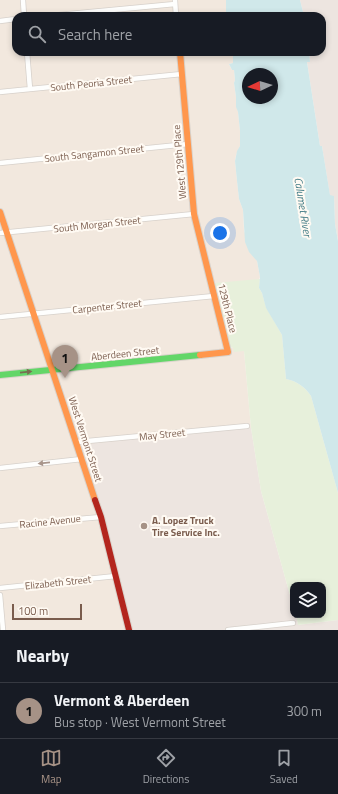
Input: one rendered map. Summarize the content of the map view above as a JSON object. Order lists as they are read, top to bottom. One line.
{"streets":{"street":["South Peoria Street","South Sangamon Street","West 129th Place","South Morgan Street","Carpenter Street","129th Place","Aberdeen Street","May Street","West Vermont Street","Racine Avenue","Elizabeth Street"]},"crossings":[["South Peoria Street","West 129th Place"],["South Sangamon Street","West 129th Place"],["West 129th Place","South Morgan Street"],["West 129th Place","129th Place"],["South Morgan Street","West Vermont Street"],["Carpenter Street","129th Place"],["Carpenter Street","West Vermont Street"],["129th Place","Aberdeen Street"],["Aberdeen Street","West Vermont Street"],["May Street","West Vermont Street"],["West Vermont Street","Racine Avenue"],["West Vermont Street","Elizabeth Street"]],"water":["Calumet River"],"places":["A. Lopez Truck Tire Service Inc."],"scale_bar":"100 m","north":"left","page":{"search":"Search here","pins":"1","scale":"100 m","heading":"Nearby","list":[{"mark":"1","name":"Vermont & Aberdeen","note":"Bus stop · West Vermont Street","value":"300 m"}],"nav":["Map","Directions","Saved"]}}
